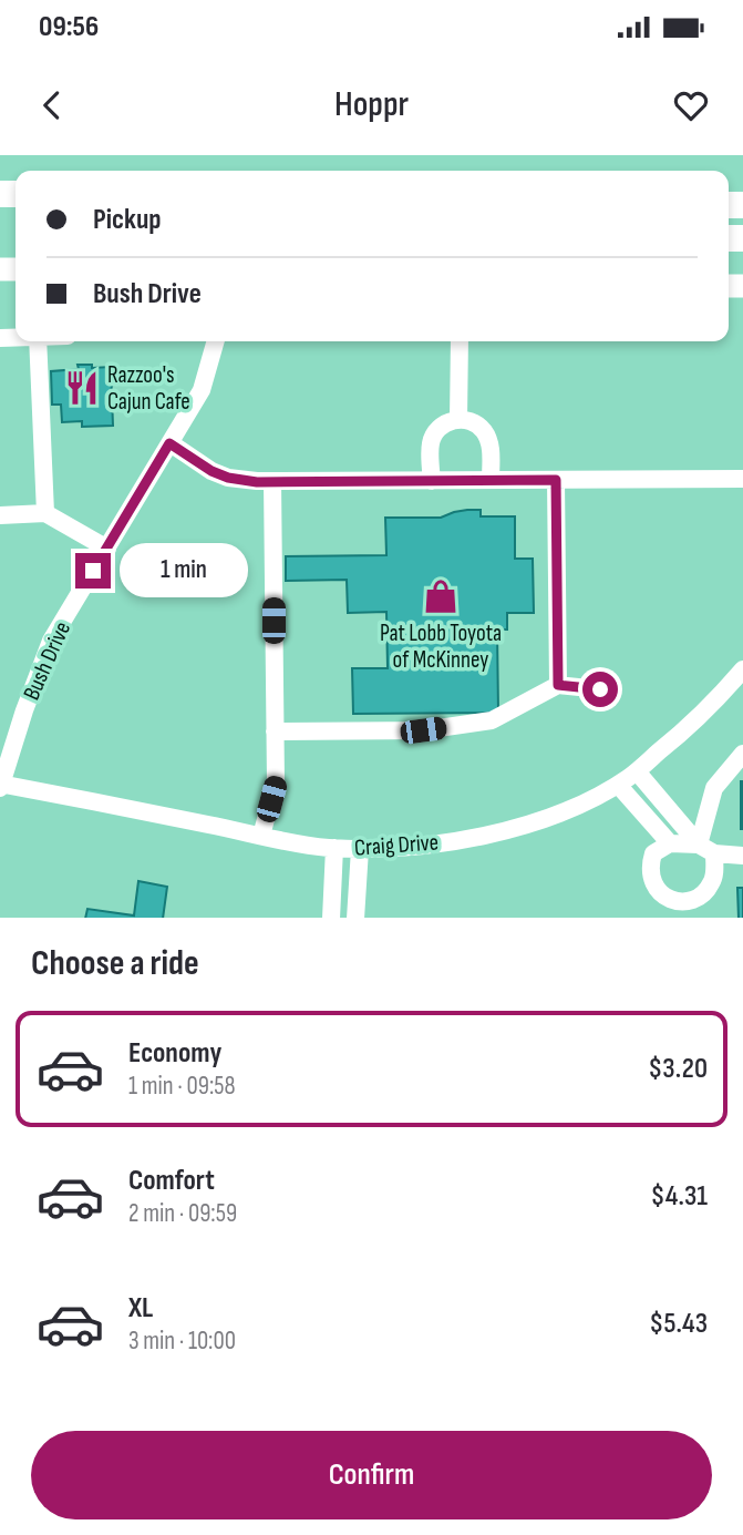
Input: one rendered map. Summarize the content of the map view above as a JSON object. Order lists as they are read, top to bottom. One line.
{"streets":{"street":["Bush Drive","Craig Drive"]},"crossings":[["Bush Drive","Craig Drive"]],"places":{"restaurant":["Razzoo's Cajun Cafe"],"shop":["Pat Lobb Toyota of McKinney"]},"page":{"status":"09:56","header":"Hoppr","banner":["Pickup","Bush Drive"],"bubble":"1 min","heading":"Choose a ride","list":[{"name":"Economy","note":"1 min · 09:58","value":"$3.20"},{"name":"Comfort","note":"2 min · 09:59","value":"$4.31"},{"name":"XL","note":"3 min · 10:00","value":"$5.43"}],"buttons":"Confirm"}}
